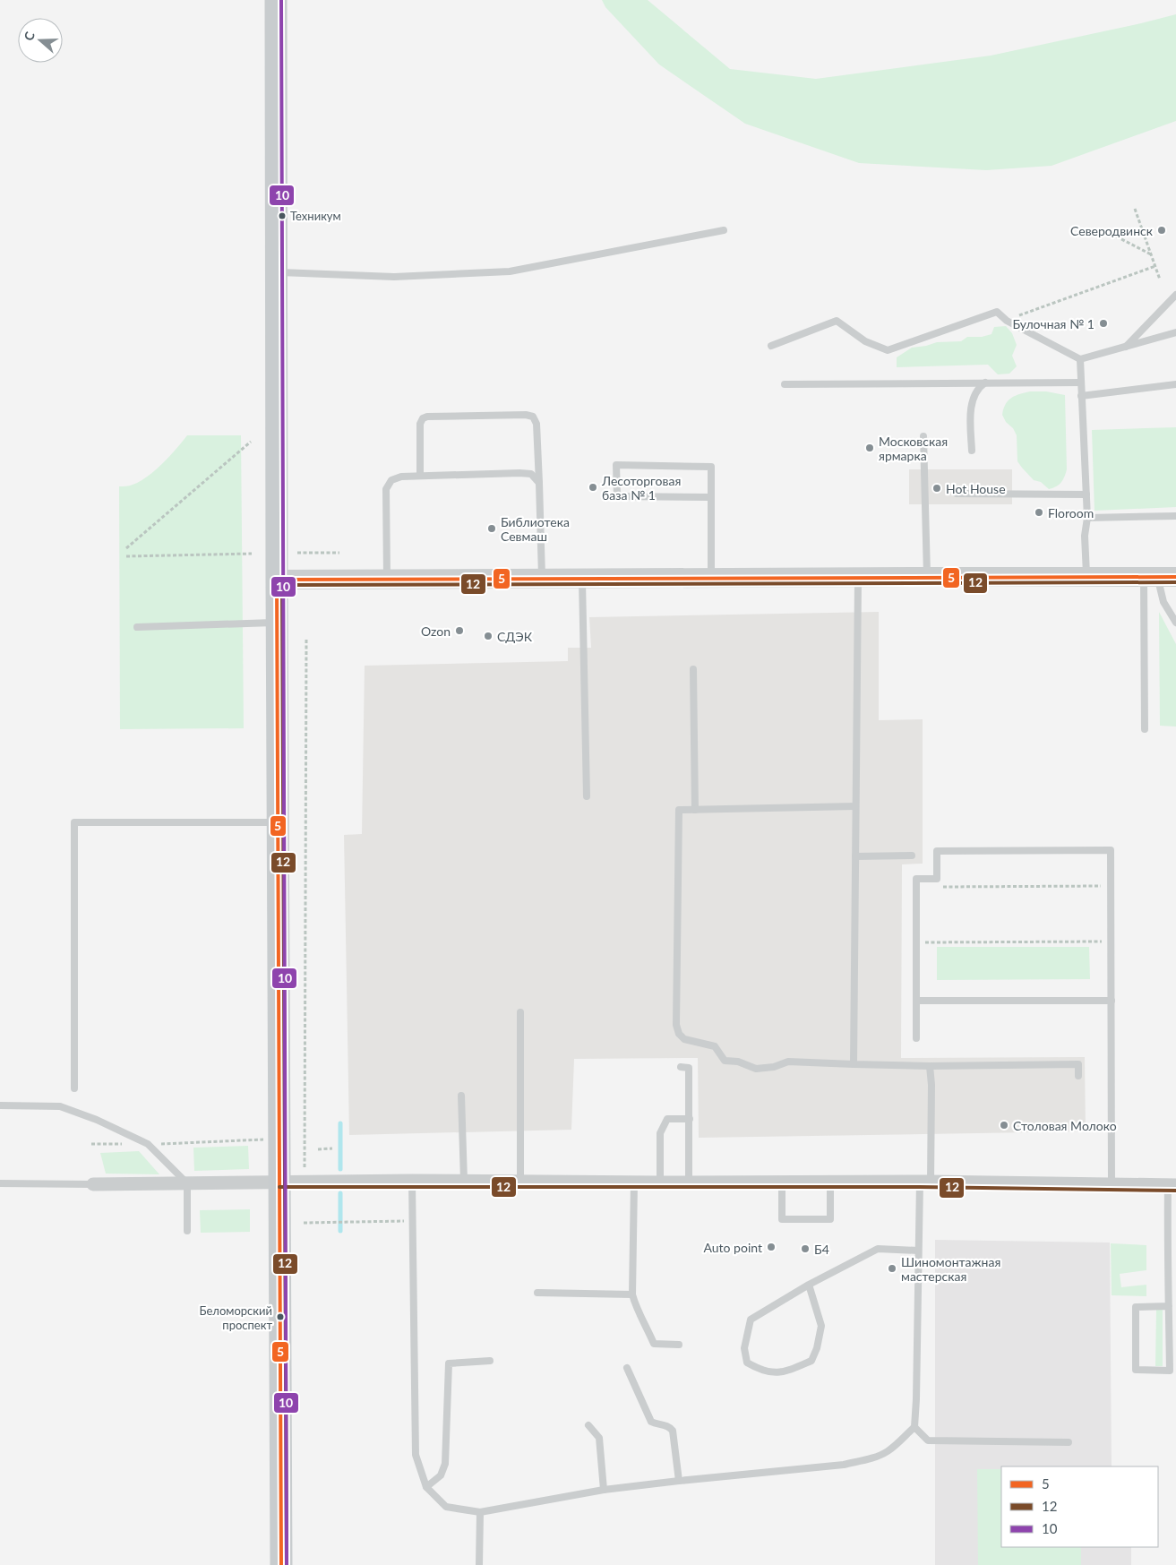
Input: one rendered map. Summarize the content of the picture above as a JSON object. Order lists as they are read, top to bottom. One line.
{"places":["Техникум","Северодвинск","Булочная № 1","Московская ярмарка","Лесоторговая база № 1","Hot House","Floroom","Библиотека Севмаш","Ozon","СДЭК","Столовая Молоко","Auto point","Б4","Шиномонтажная мастерская","Беломорский проспект"],"lines":["transit line 10","transit line 5","transit line 12"],"legend":["5","12","10"],"north":"left"}
